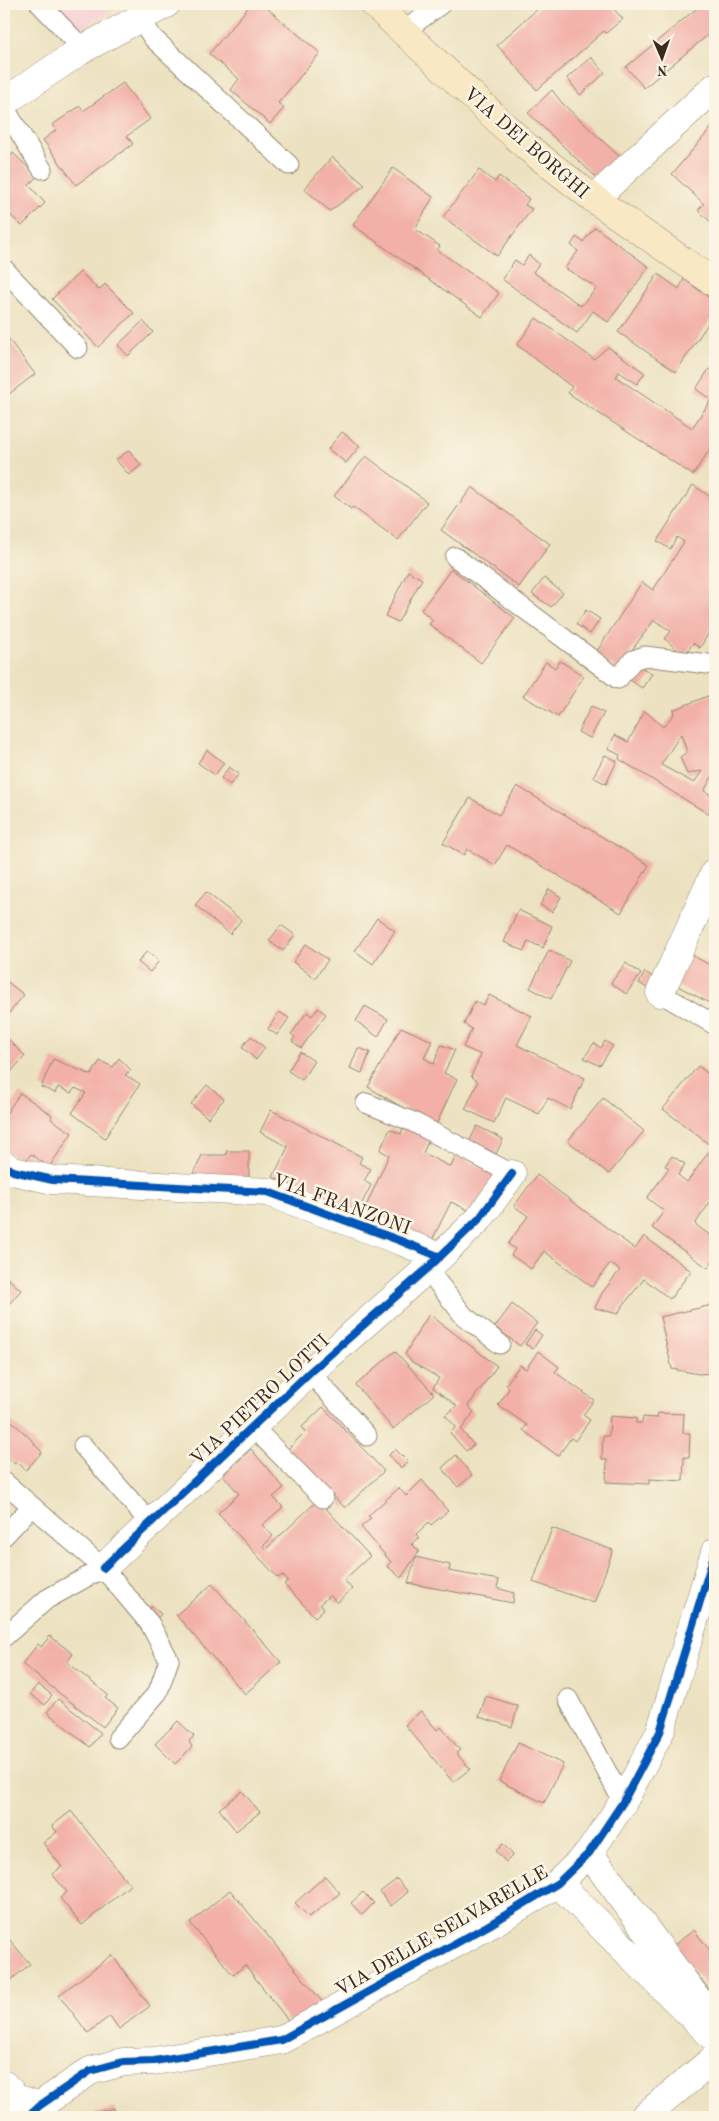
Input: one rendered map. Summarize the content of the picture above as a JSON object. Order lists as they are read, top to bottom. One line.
{"streets":{"street":["VIA DEI BORGHI","VIA FRANZONI","VIA PIETRO LOTTI","VIA DELLE SELVARELLE"]},"crossings":[["VIA FRANZONI","VIA PIETRO LOTTI"]],"north":"bottom"}
